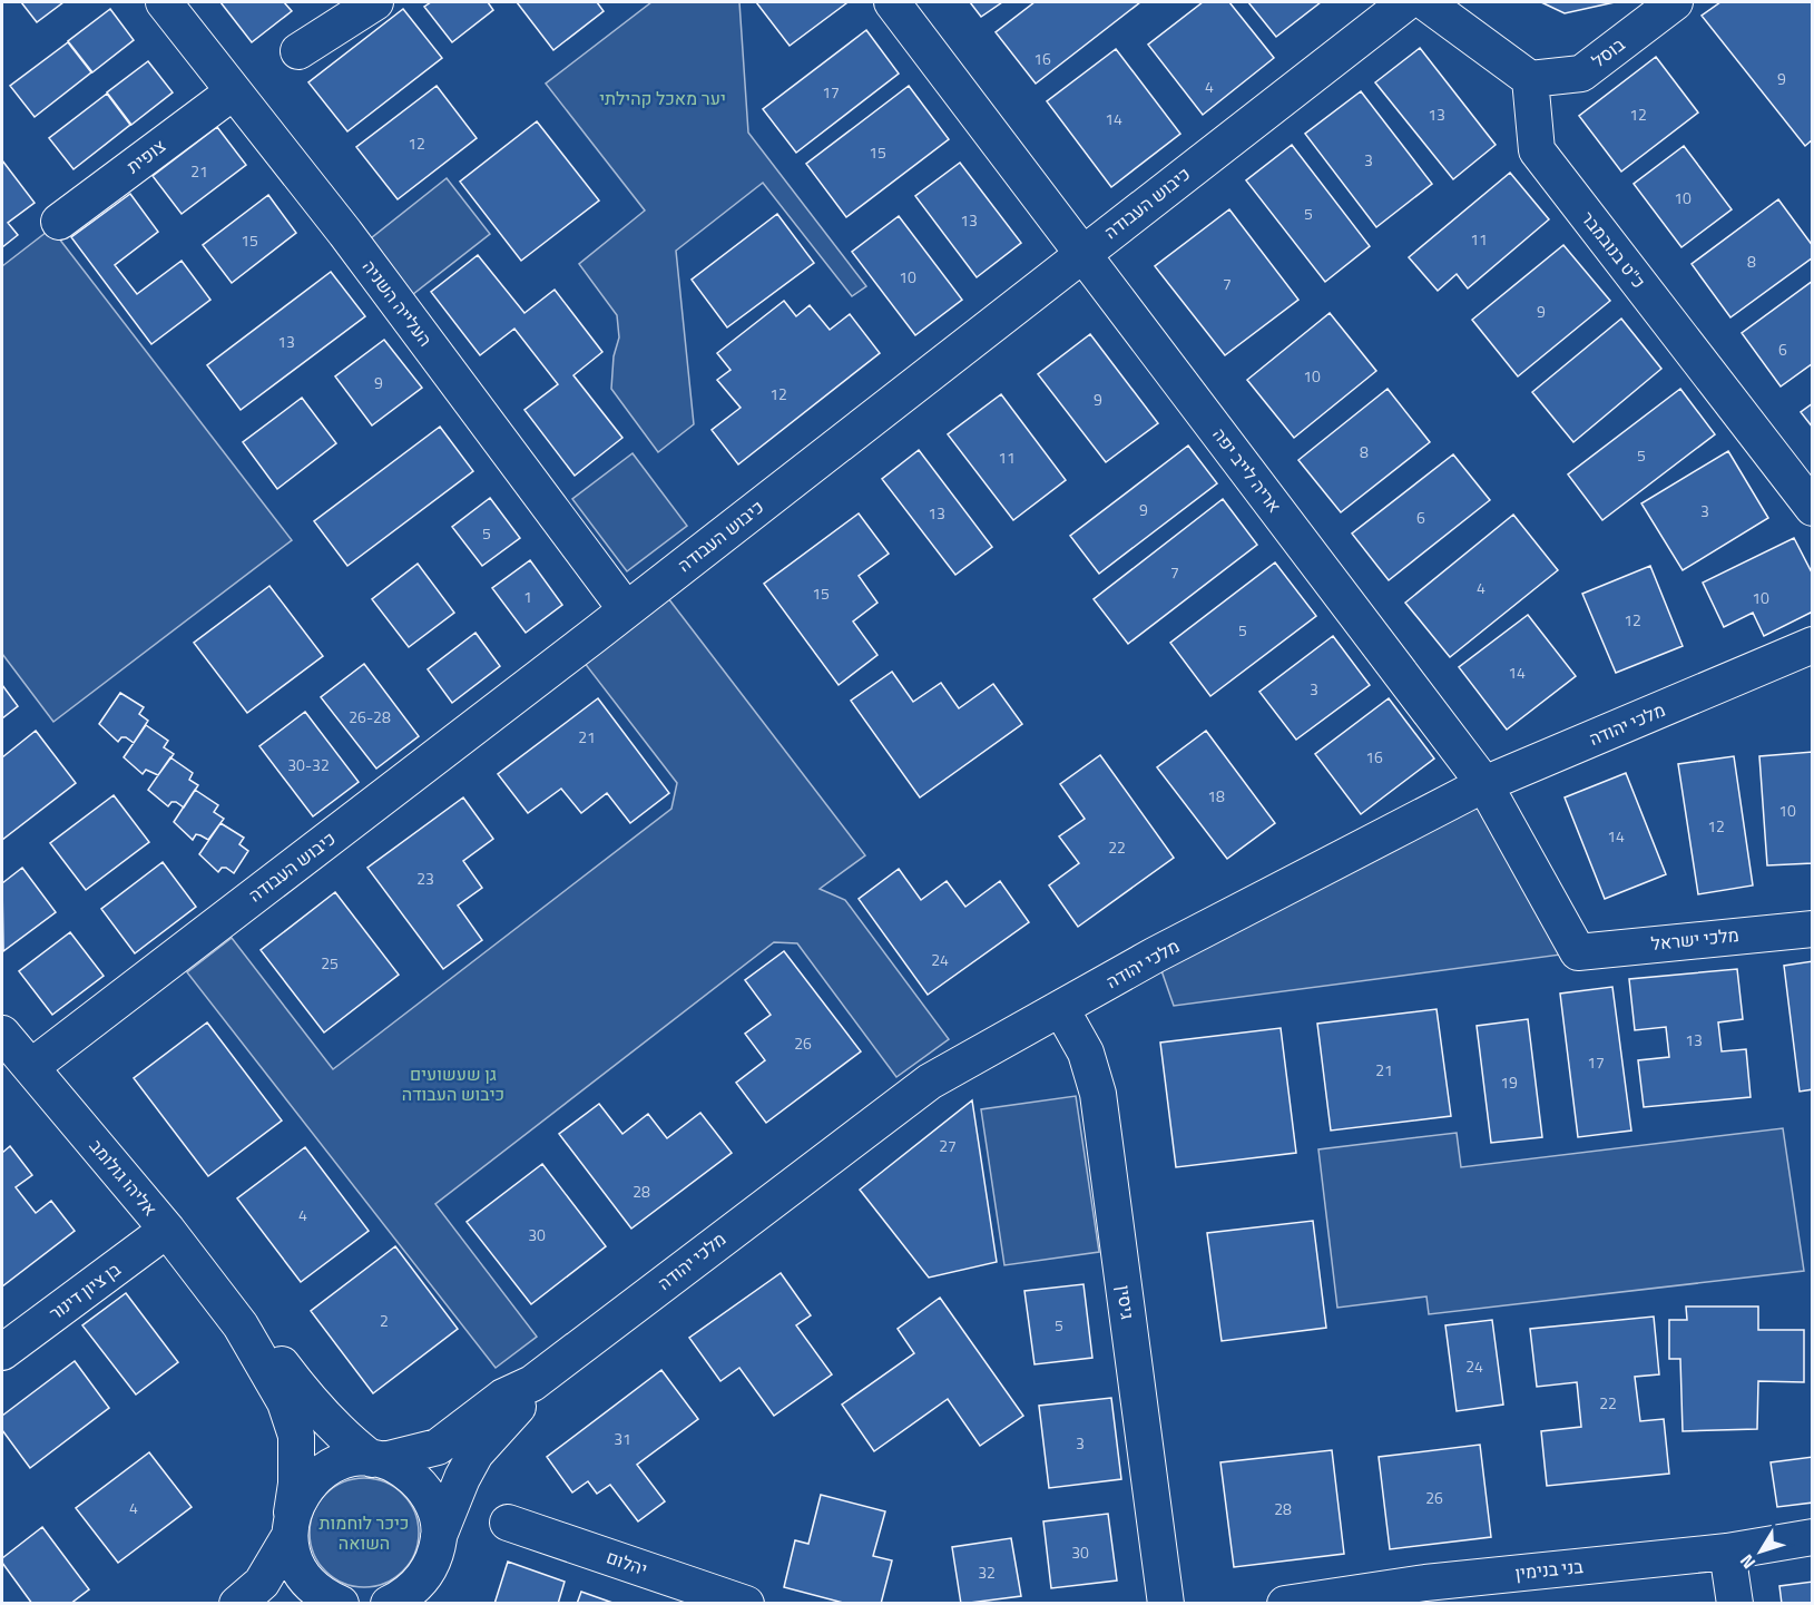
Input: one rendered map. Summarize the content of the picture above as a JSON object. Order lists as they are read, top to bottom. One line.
{"streets":{"street":["בוסל","צופית","כיבוש העבודה","כ\"ט בנובמבר","העלייה השניה","אריה לייב יפה","מלכי יהודה","מלכי ישראל","אליהו גולומב","בן ציון דינור","גיסין","יהלום","בני בנימין"]},"crossings":[["בוסל","כ\"ט בנובמבר"],["צופית","העלייה השניה"],["כיבוש העבודה","העלייה השניה"],["כיבוש העבודה","אריה לייב יפה"],["כיבוש העבודה","אליהו גולומב"],["אריה לייב יפה","מלכי יהודה"],["אריה לייב יפה","מלכי ישראל"],["מלכי יהודה","אליהו גולומב"],["מלכי יהודה","גיסין"],["אליהו גולומב","בן ציון דינור"]],"parks":["יער מאכל קהילתי","גן שעשועים כיבוש העבודה","כיכר לוחמות השואה"],"house_numbers":["16","9","4","17","13","12","14","12","15","3","21","10","5","13","11","15","8","10","7","9","13","6","10","9","12","9","8","5","11","9","3","13","6","5","7","4","15","1","10","12","5","14","3","26-28","21","16","30-32","18","10","12","14","22","23","24","25","13","26","17","21","19","27","28","4","30","2","5","24","22","31","3","26","4","28","30","32"],"north":"bottom left"}
